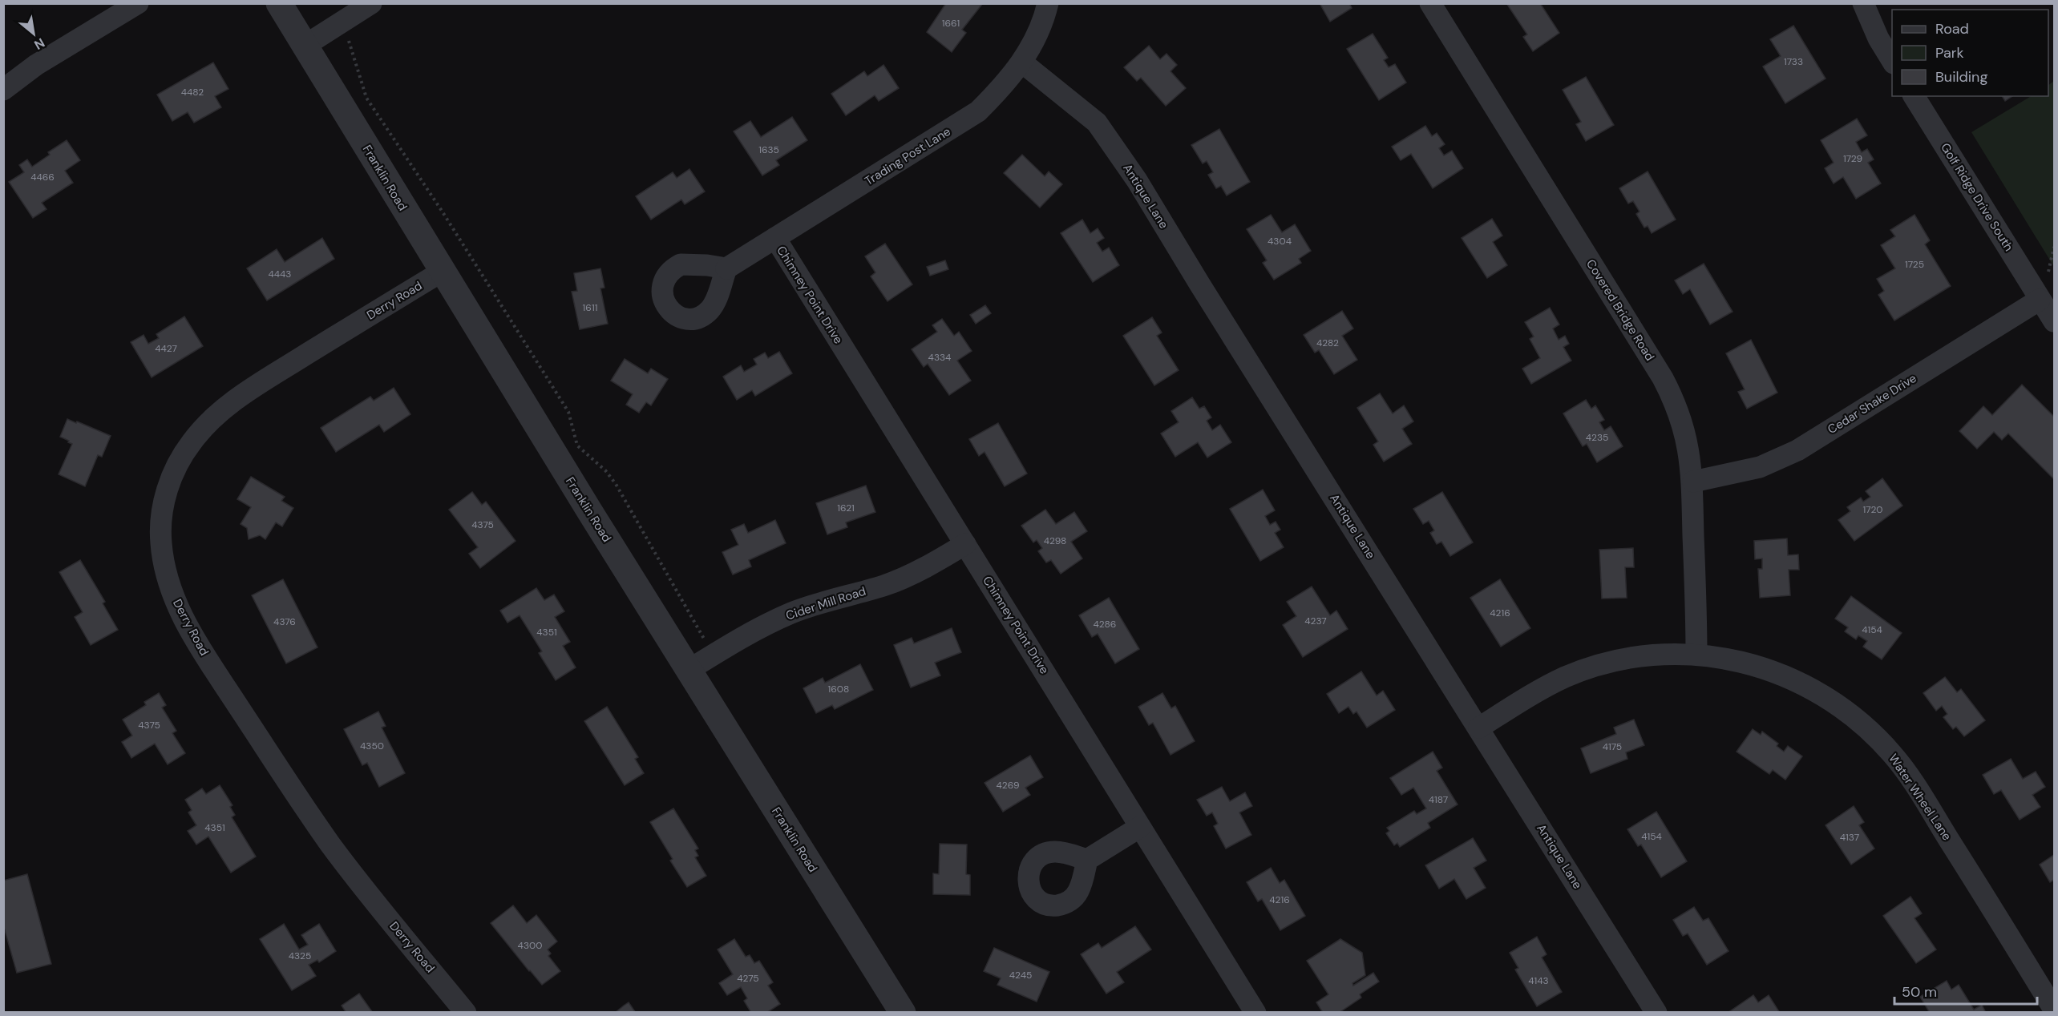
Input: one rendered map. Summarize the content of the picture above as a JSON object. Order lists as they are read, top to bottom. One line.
{"streets":{"street":["Trading Post Lane","Franklin Road","Antique Lane","Golf Ridge Drive South","Chimney Point Drive","Derry Road","Covered Bridge Road","Cedar Shake Drive","Cider Mill Road","Water Wheel Lane"]},"crossings":[["Trading Post Lane","Antique Lane"],["Trading Post Lane","Chimney Point Drive"],["Franklin Road","Derry Road"],["Franklin Road","Cider Mill Road"],["Antique Lane","Water Wheel Lane"],["Golf Ridge Drive South","Cedar Shake Drive"],["Chimney Point Drive","Cider Mill Road"],["Covered Bridge Road","Cedar Shake Drive"],["Covered Bridge Road","Water Wheel Lane"]],"house_numbers":["1661","1733","4482","1635","1729","4466","4304","1725","4443","1611","4282","4427","4334","4235","1621","1720","4375","4298","4216","4237","4376","4286","4154","4351","1608","4375","4350","4175","4269","4187","4351","4154","4137","4216","4300","4325","4245","4275","4143"],"legend":["Road","Park","Building"],"scale_bar":"50 m","north":"bottom right"}
